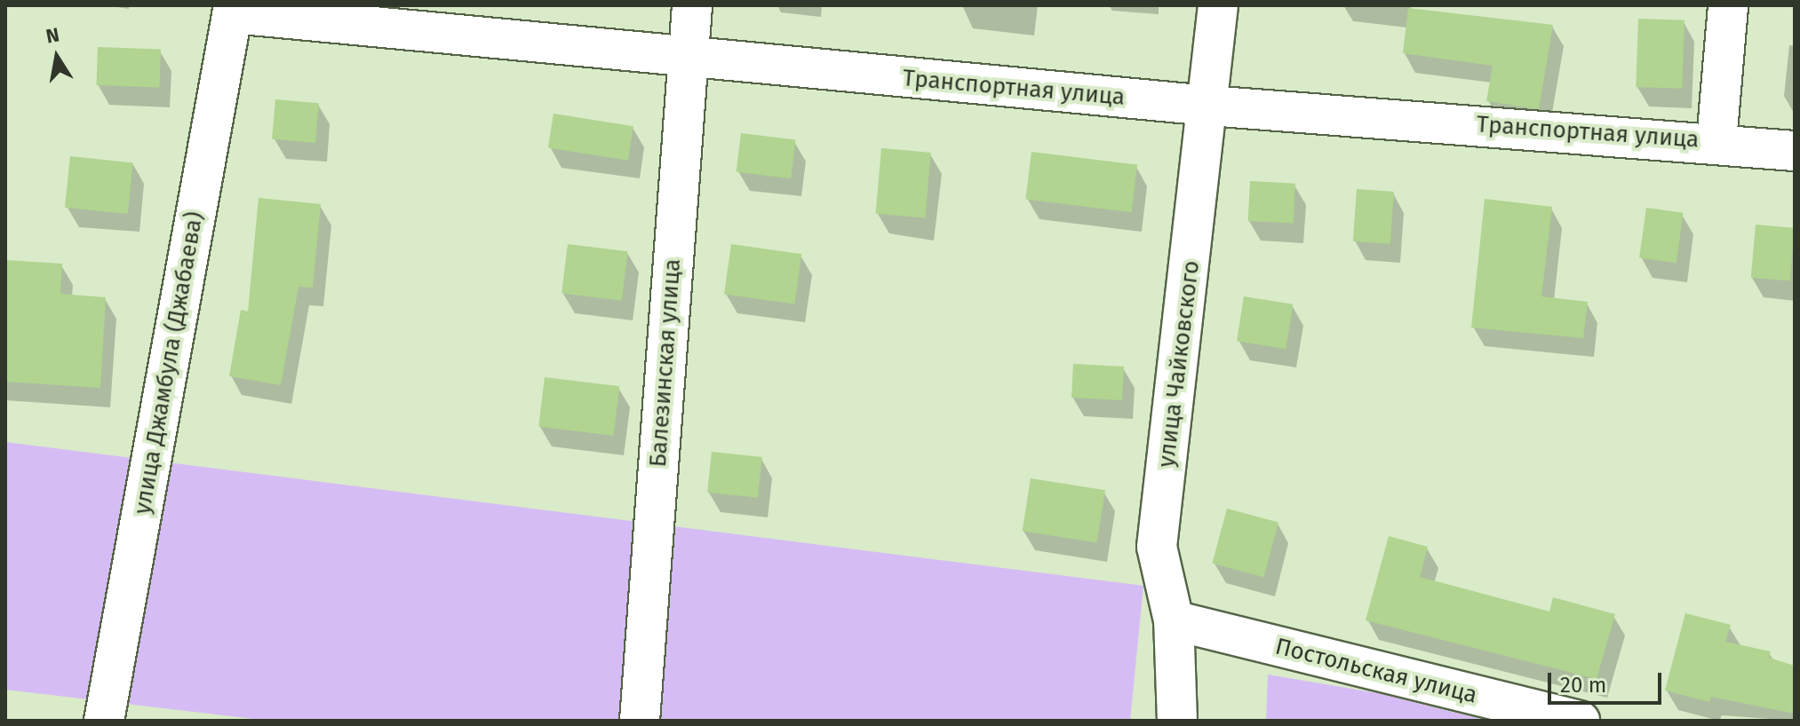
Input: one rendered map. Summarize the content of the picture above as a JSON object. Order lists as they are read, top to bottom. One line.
{"streets":{"street":["Транспортная улица","улица Джамбула (Джабаева)","Балезинская улица","улица Чайковского","Постольская улица"]},"crossings":[["Транспортная улица","улица Джамбула (Джабаева)"],["Транспортная улица","Балезинская улица"],["Транспортная улица","улица Чайковского"],["улица Чайковского","Постольская улица"]],"scale_bar":"20 m","north":"top"}
